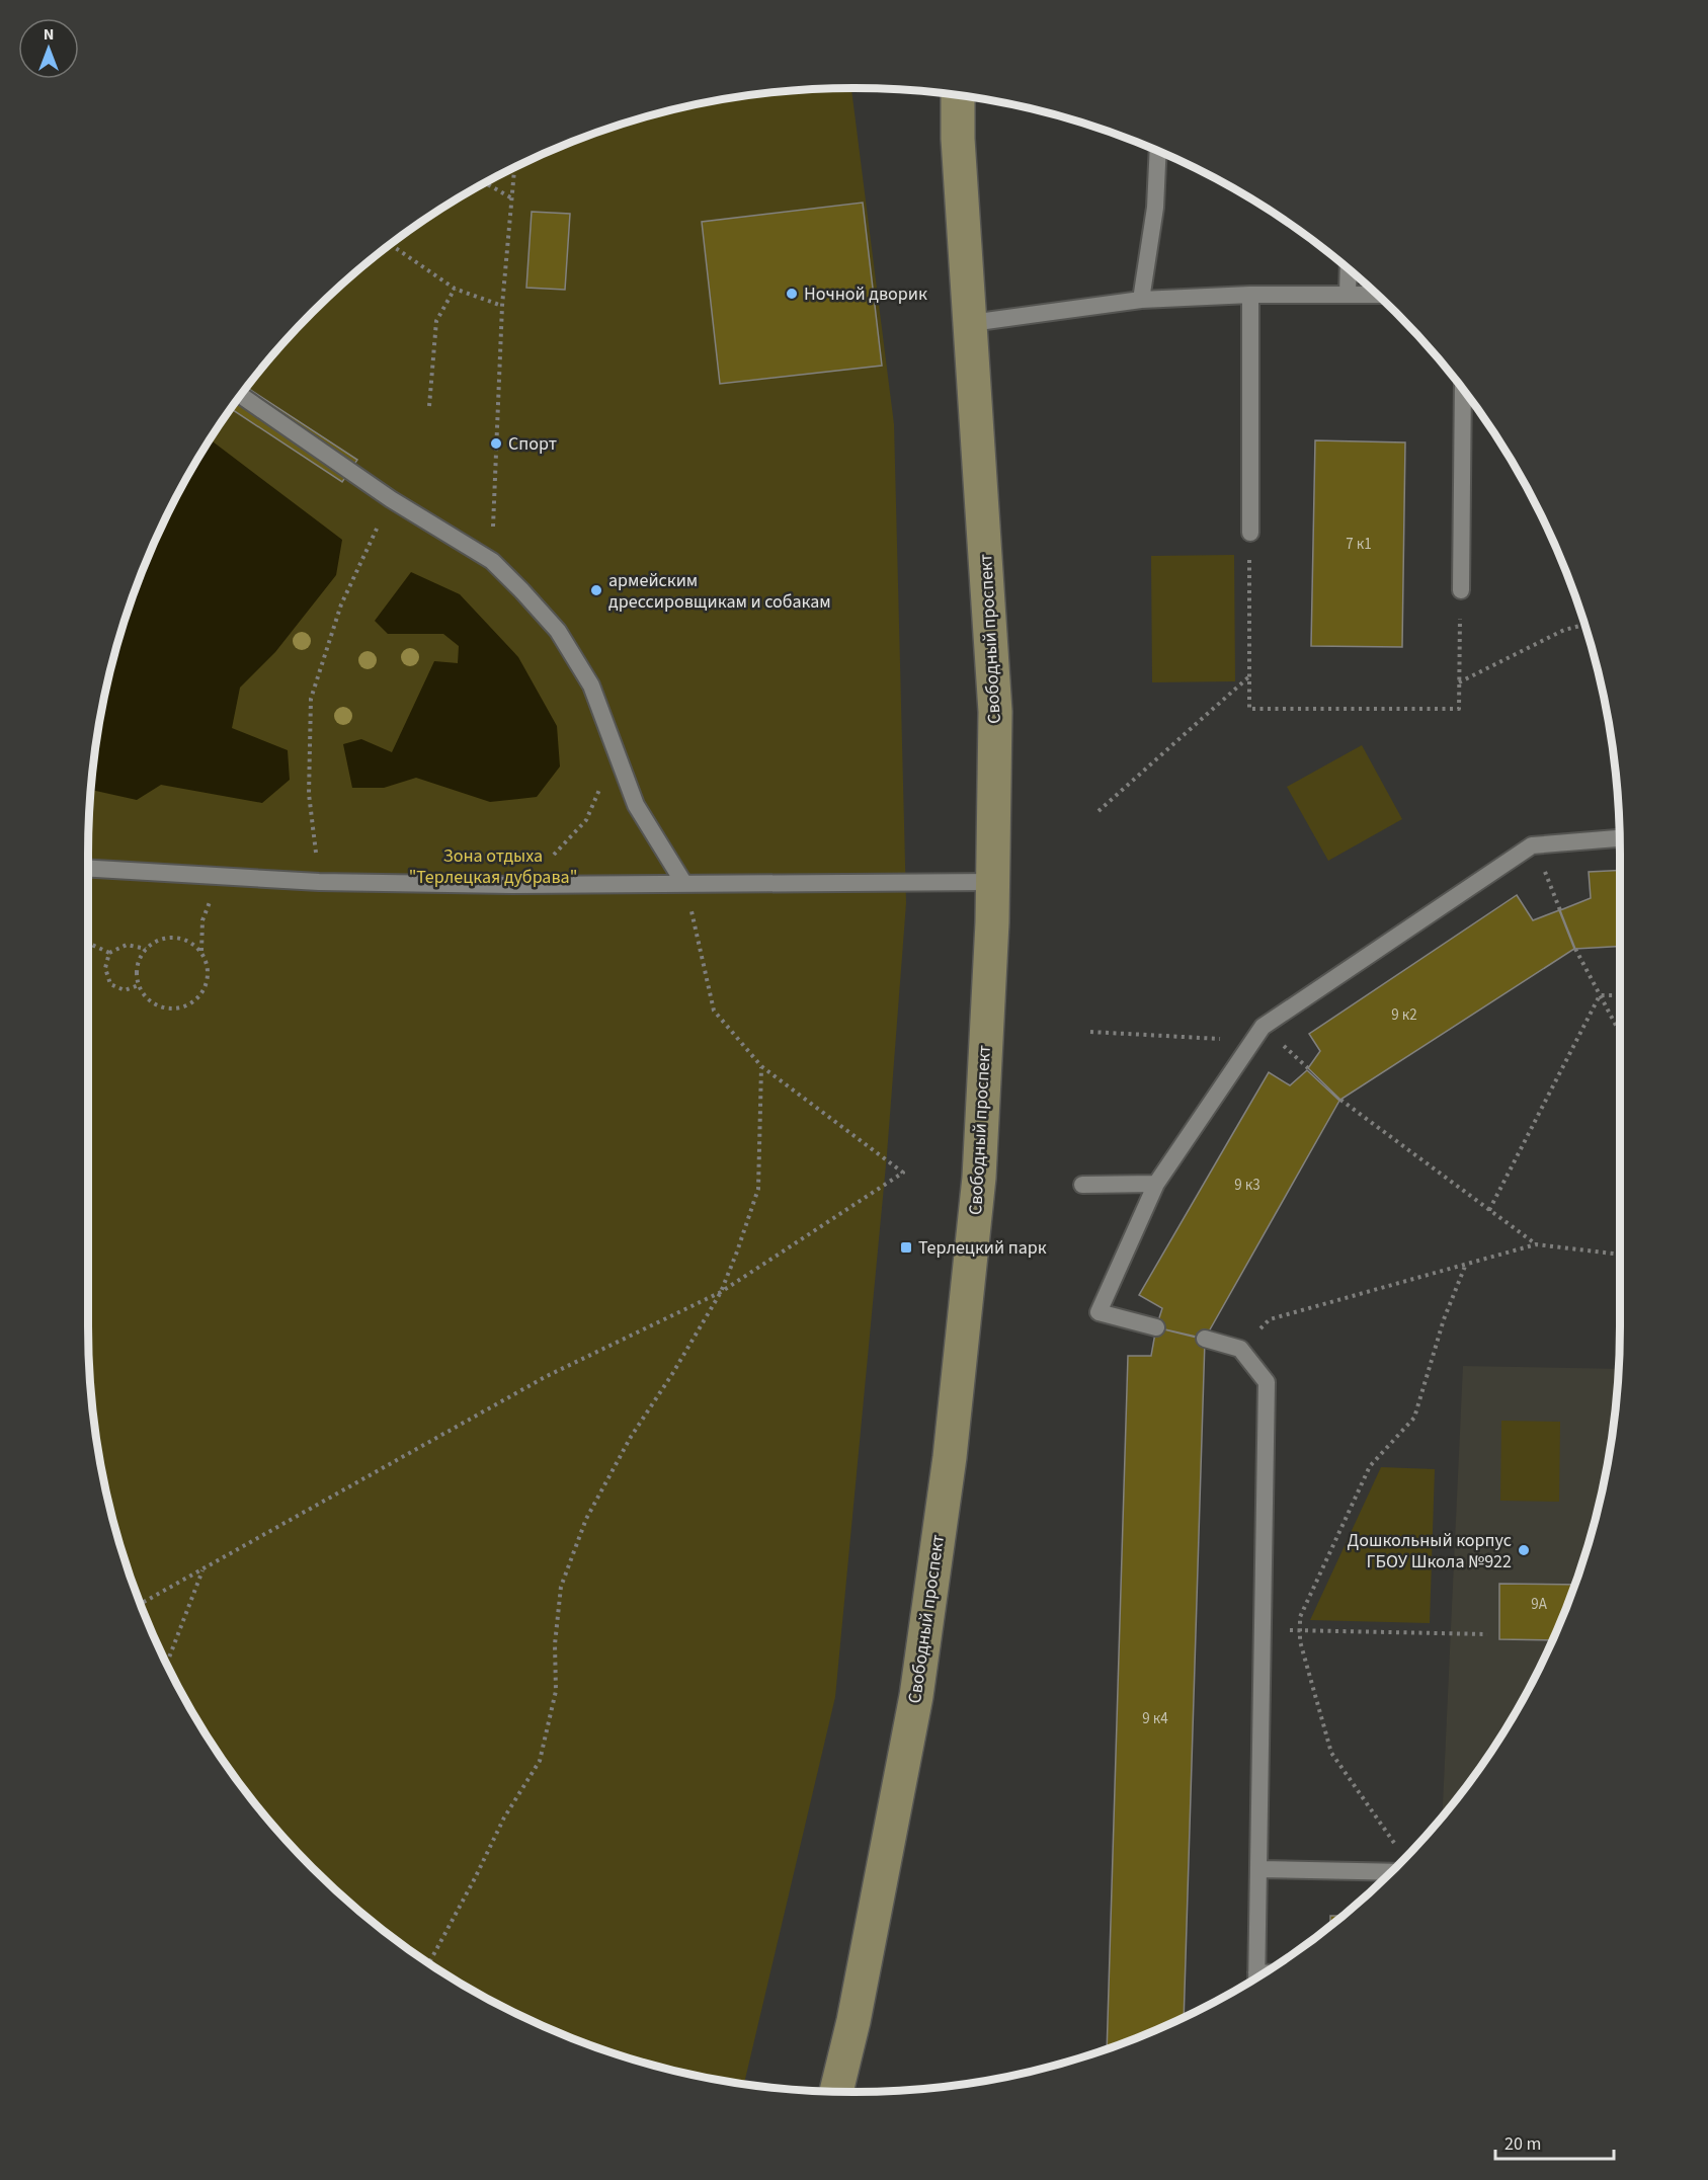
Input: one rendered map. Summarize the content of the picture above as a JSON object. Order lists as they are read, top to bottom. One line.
{"streets":{"main road":["Свободный проспект"]},"parks":["Зона отдыха \"Терлецкая дубрава\""],"places":{"other":["Ночной дворик","Спорт","армейским дрессировщикам и собакам","Дошкольный корпус ГБОУ Школа №922"],"transit":["Терлецкий парк"]},"house_numbers":["7 к1","9 к2","9 к3","9А","9 к4"],"scale_bar":"20 m","north":"top"}
